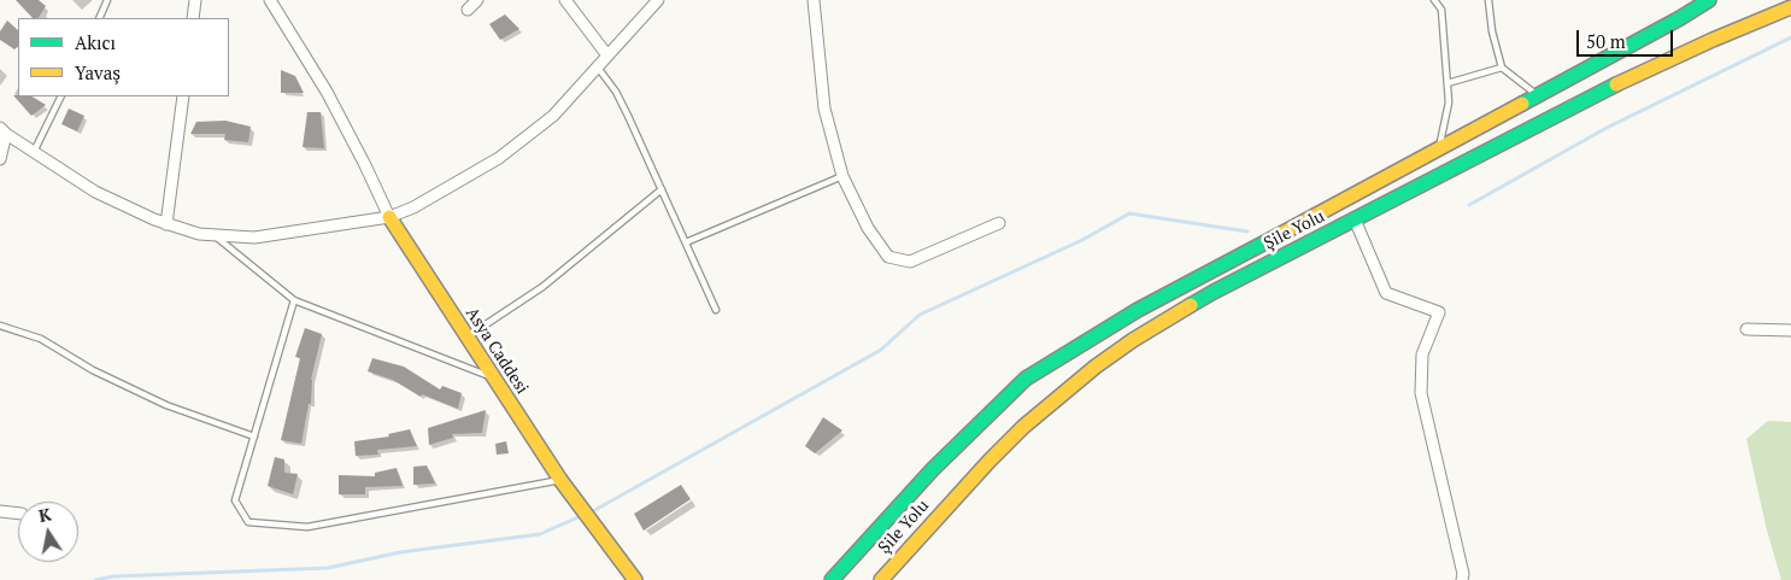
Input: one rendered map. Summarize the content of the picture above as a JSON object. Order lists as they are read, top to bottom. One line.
{"streets":{"main road":["Şile Yolu","Asya Caddesi"]},"legend":["Akıcı","Yavaş"],"scale_bar":"50 m","north":"top"}
